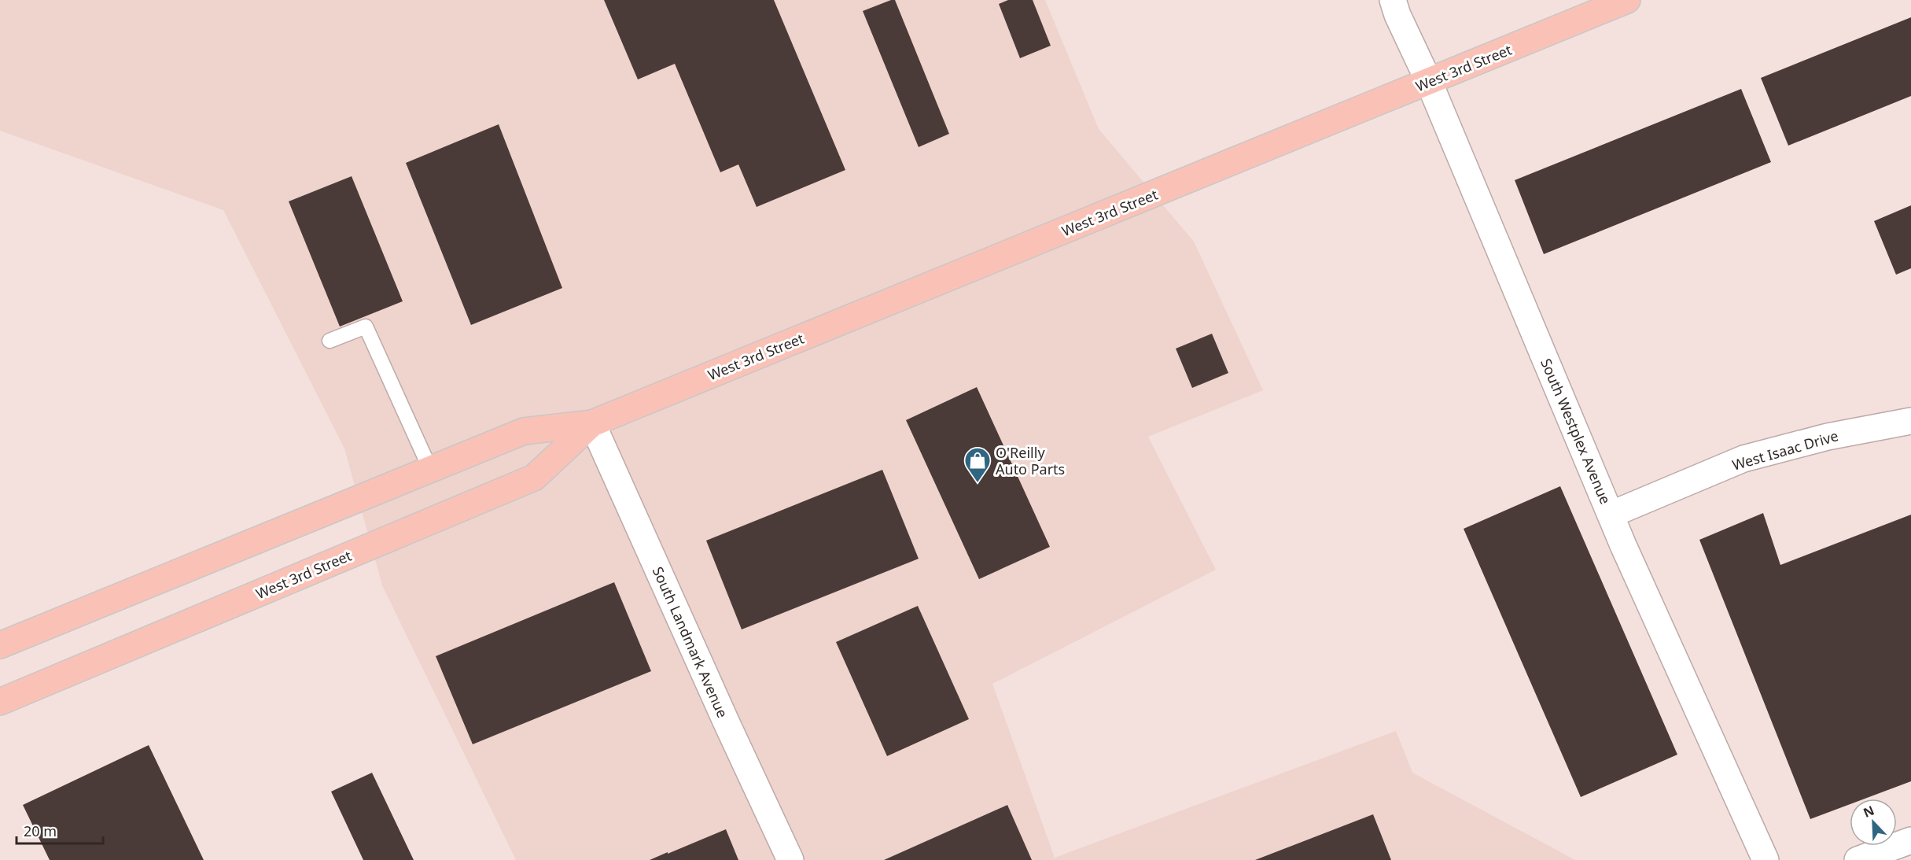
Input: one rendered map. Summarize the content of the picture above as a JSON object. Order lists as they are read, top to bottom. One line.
{"streets":{"main road":["West 3rd Street"],"street":["South Westplex Avenue","West Isaac Drive","South Landmark Avenue"]},"crossings":[["West 3rd Street","South Westplex Avenue"],["West 3rd Street","South Landmark Avenue"],["South Westplex Avenue","West Isaac Drive"]],"places":{"shop":["O'Reilly Auto Parts"]},"scale_bar":"20 m","north":"top left"}
